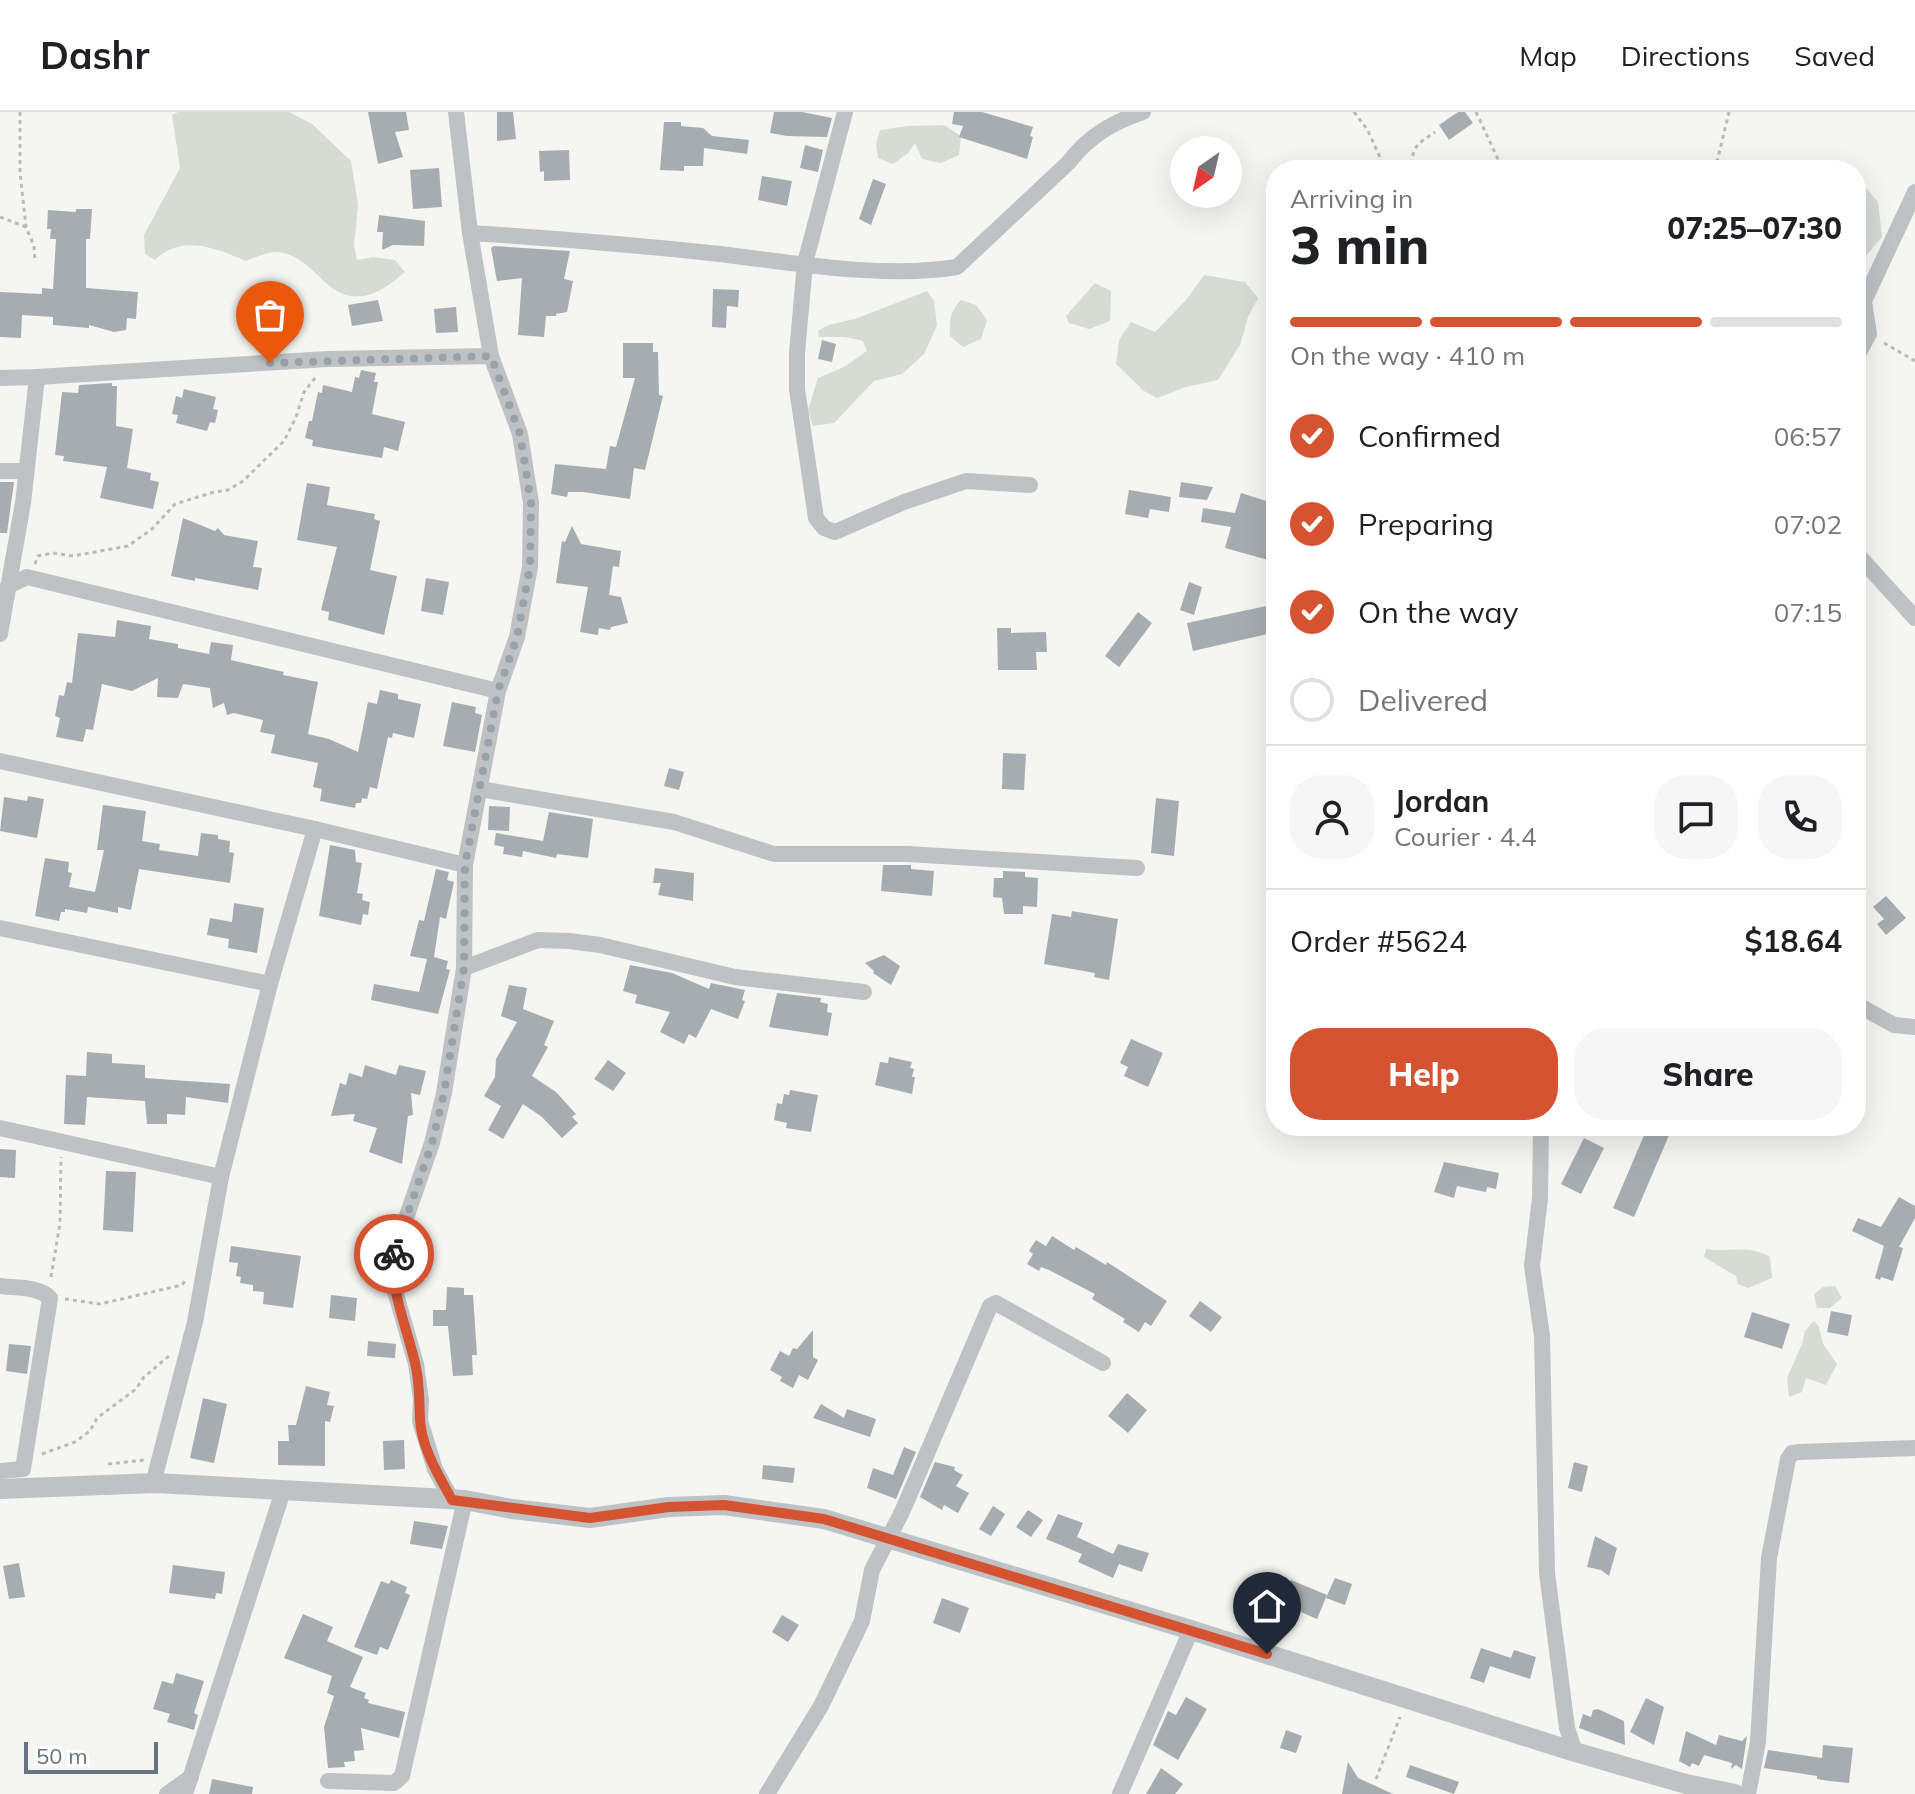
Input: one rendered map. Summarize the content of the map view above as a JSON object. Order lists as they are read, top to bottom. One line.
{"scale_bar":"50 m","north":"bottom left","page":{"header":"Dashr","nav":["Map","Directions","Saved"],"heading":["3 min","Arriving in","07:25–07:30"],"panel":["Jordan","Courier · 4.4","Order #5624","$18.64"],"bar":"On the way · 410 m","list":[["Confirmed","06:57"],["Preparing","07:02"],["On the way","07:15"],"Delivered"],"buttons":["Help","Share"],"scale":"50 m"}}
